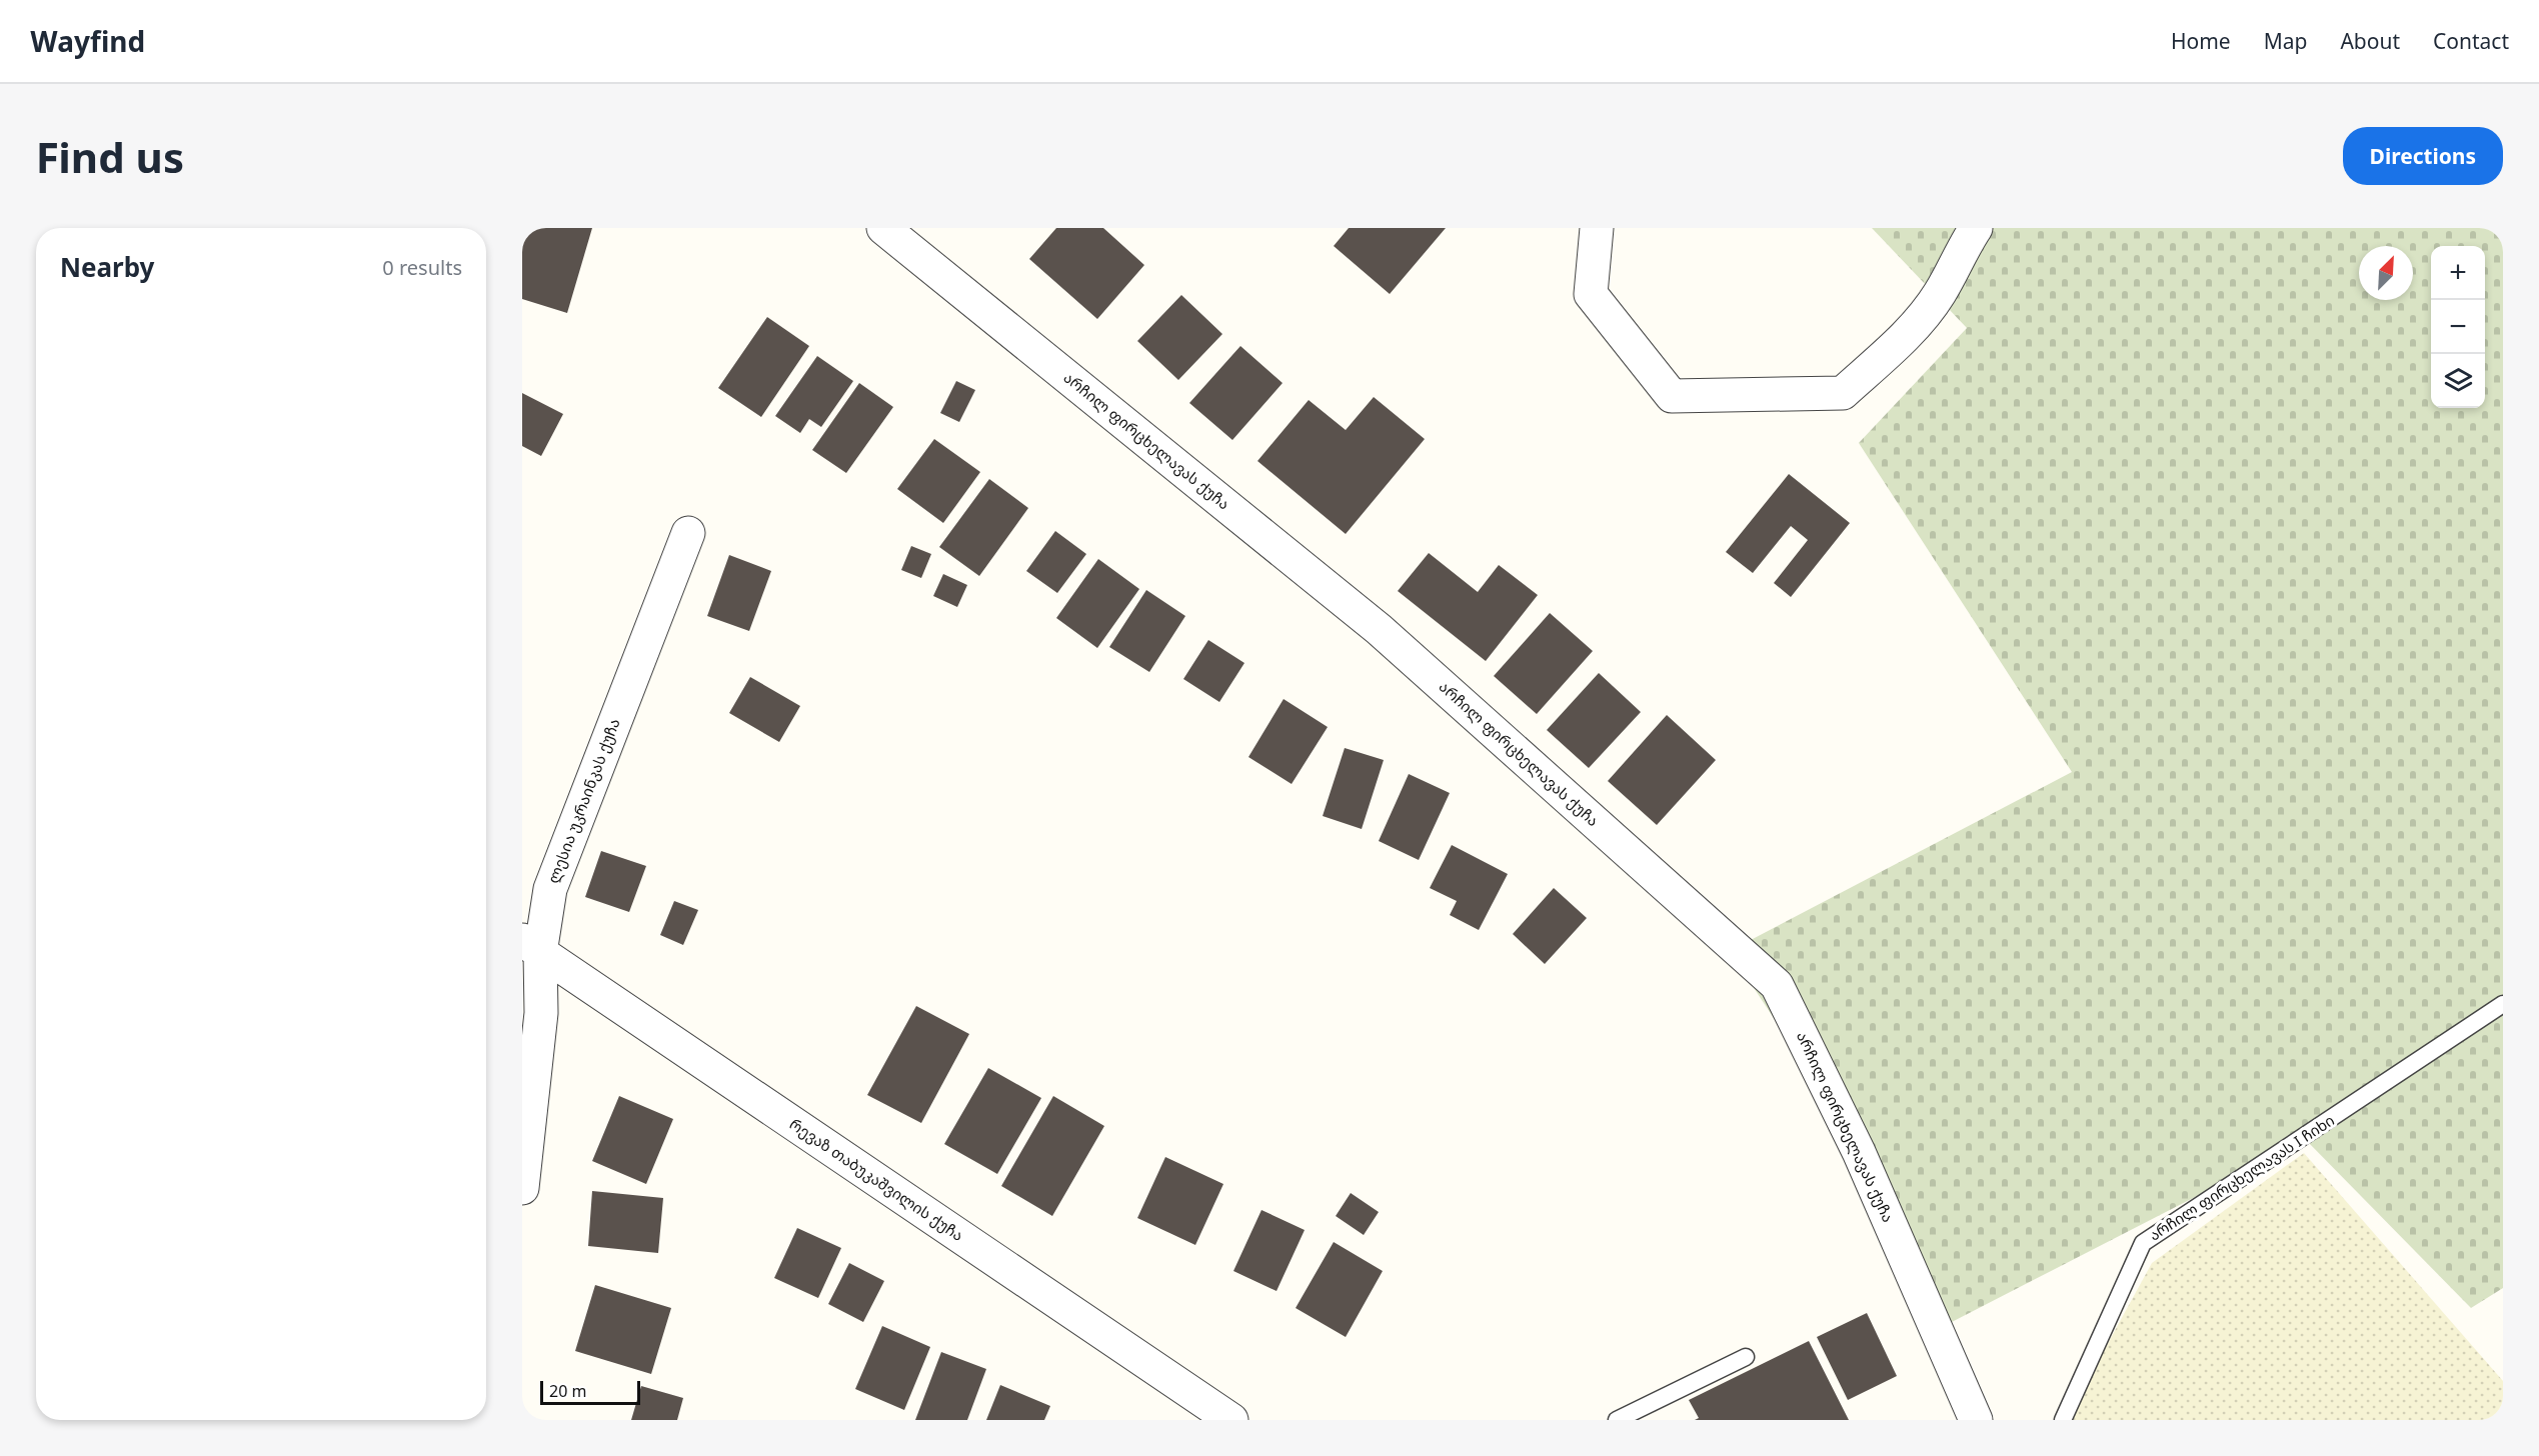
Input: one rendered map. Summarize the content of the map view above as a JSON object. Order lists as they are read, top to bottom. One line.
{"streets":{"street":["არჩილ ფირცხელავას ქუჩა","ლესია უკრაინკას ქუჩა","რევაზ თაბუკაშვილის ქუჩა"],"lane":["არჩილ ფირცხელავას I ჩიხი"]},"crossings":[["ლესია უკრაინკას ქუჩა","რევაზ თაბუკაშვილის ქუჩა"]],"scale_bar":"20 m","north":"top right","page":{"header":"Wayfind","nav":["Home","Map","About","Contact"],"buttons":"Directions","title":"Find us","heading":["Nearby","0 results"],"map_buttons":["+","−"],"scale":"20 m"}}
